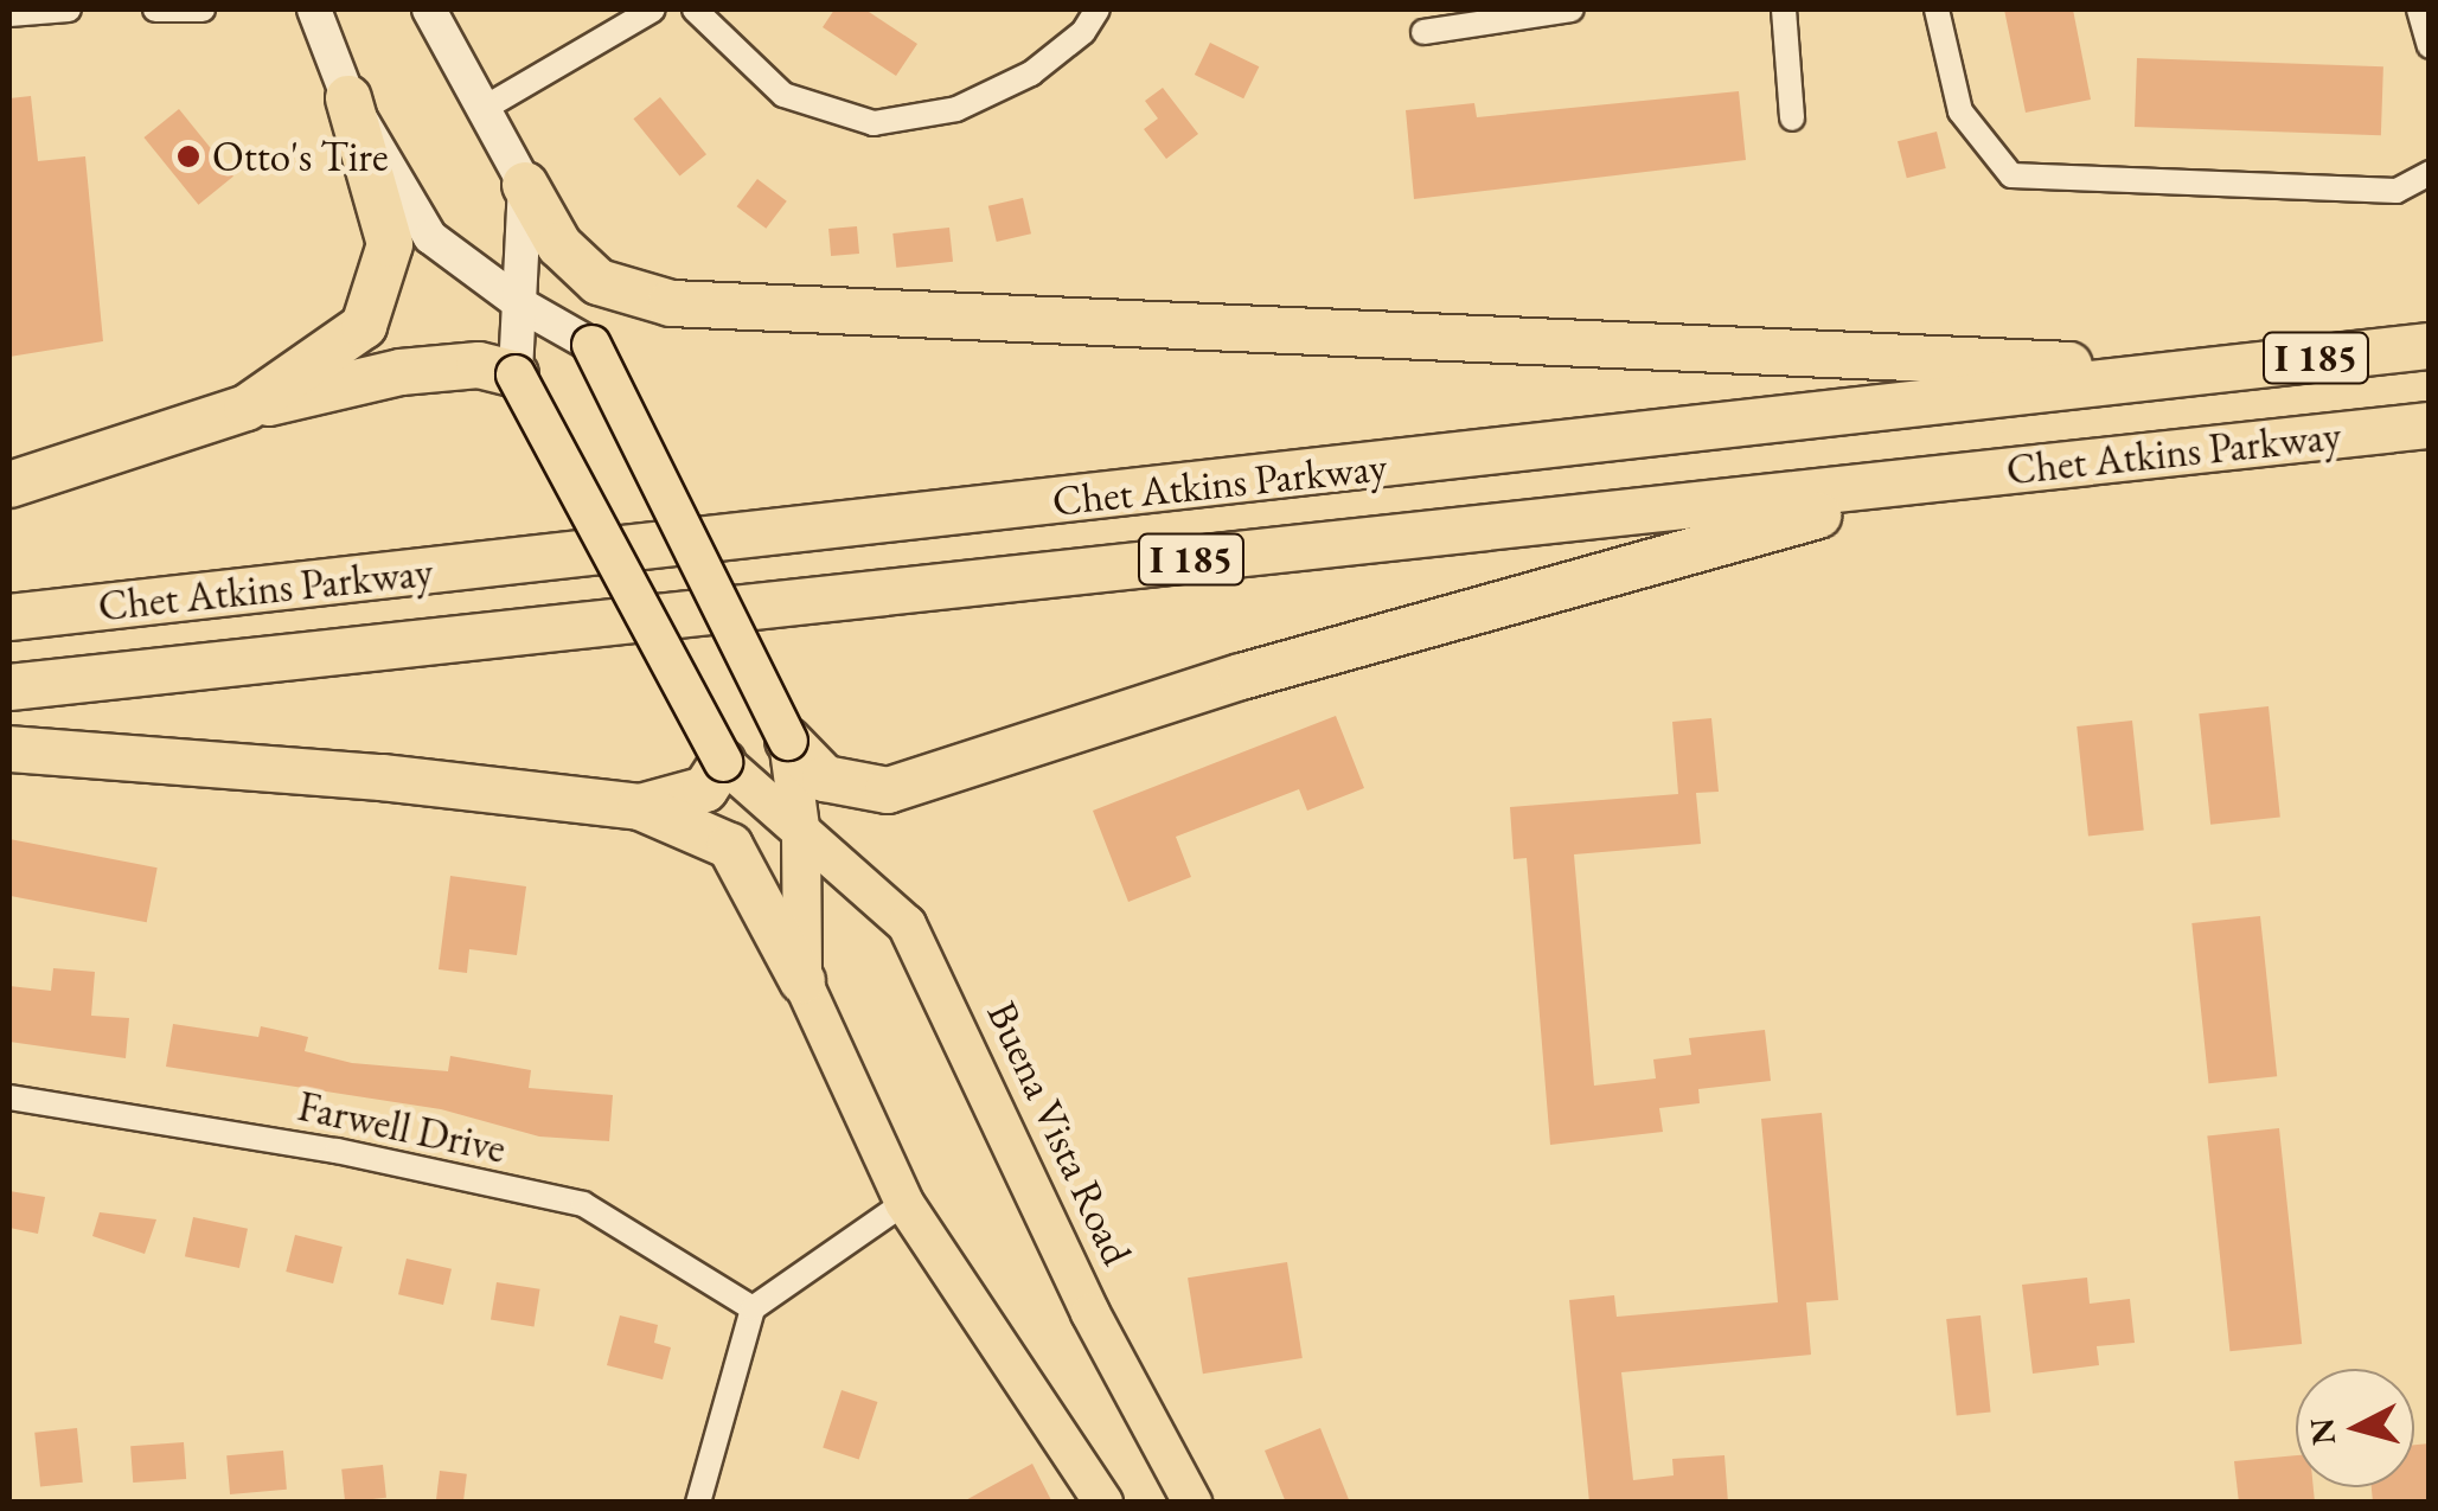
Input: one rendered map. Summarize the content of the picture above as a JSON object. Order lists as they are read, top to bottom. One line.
{"streets":{"highway":["I 185","Chet Atkins Parkway"],"main road":["Buena Vista Road"],"street":["Farwell Drive"]},"places":["Otto's Tire"],"north":"left"}
